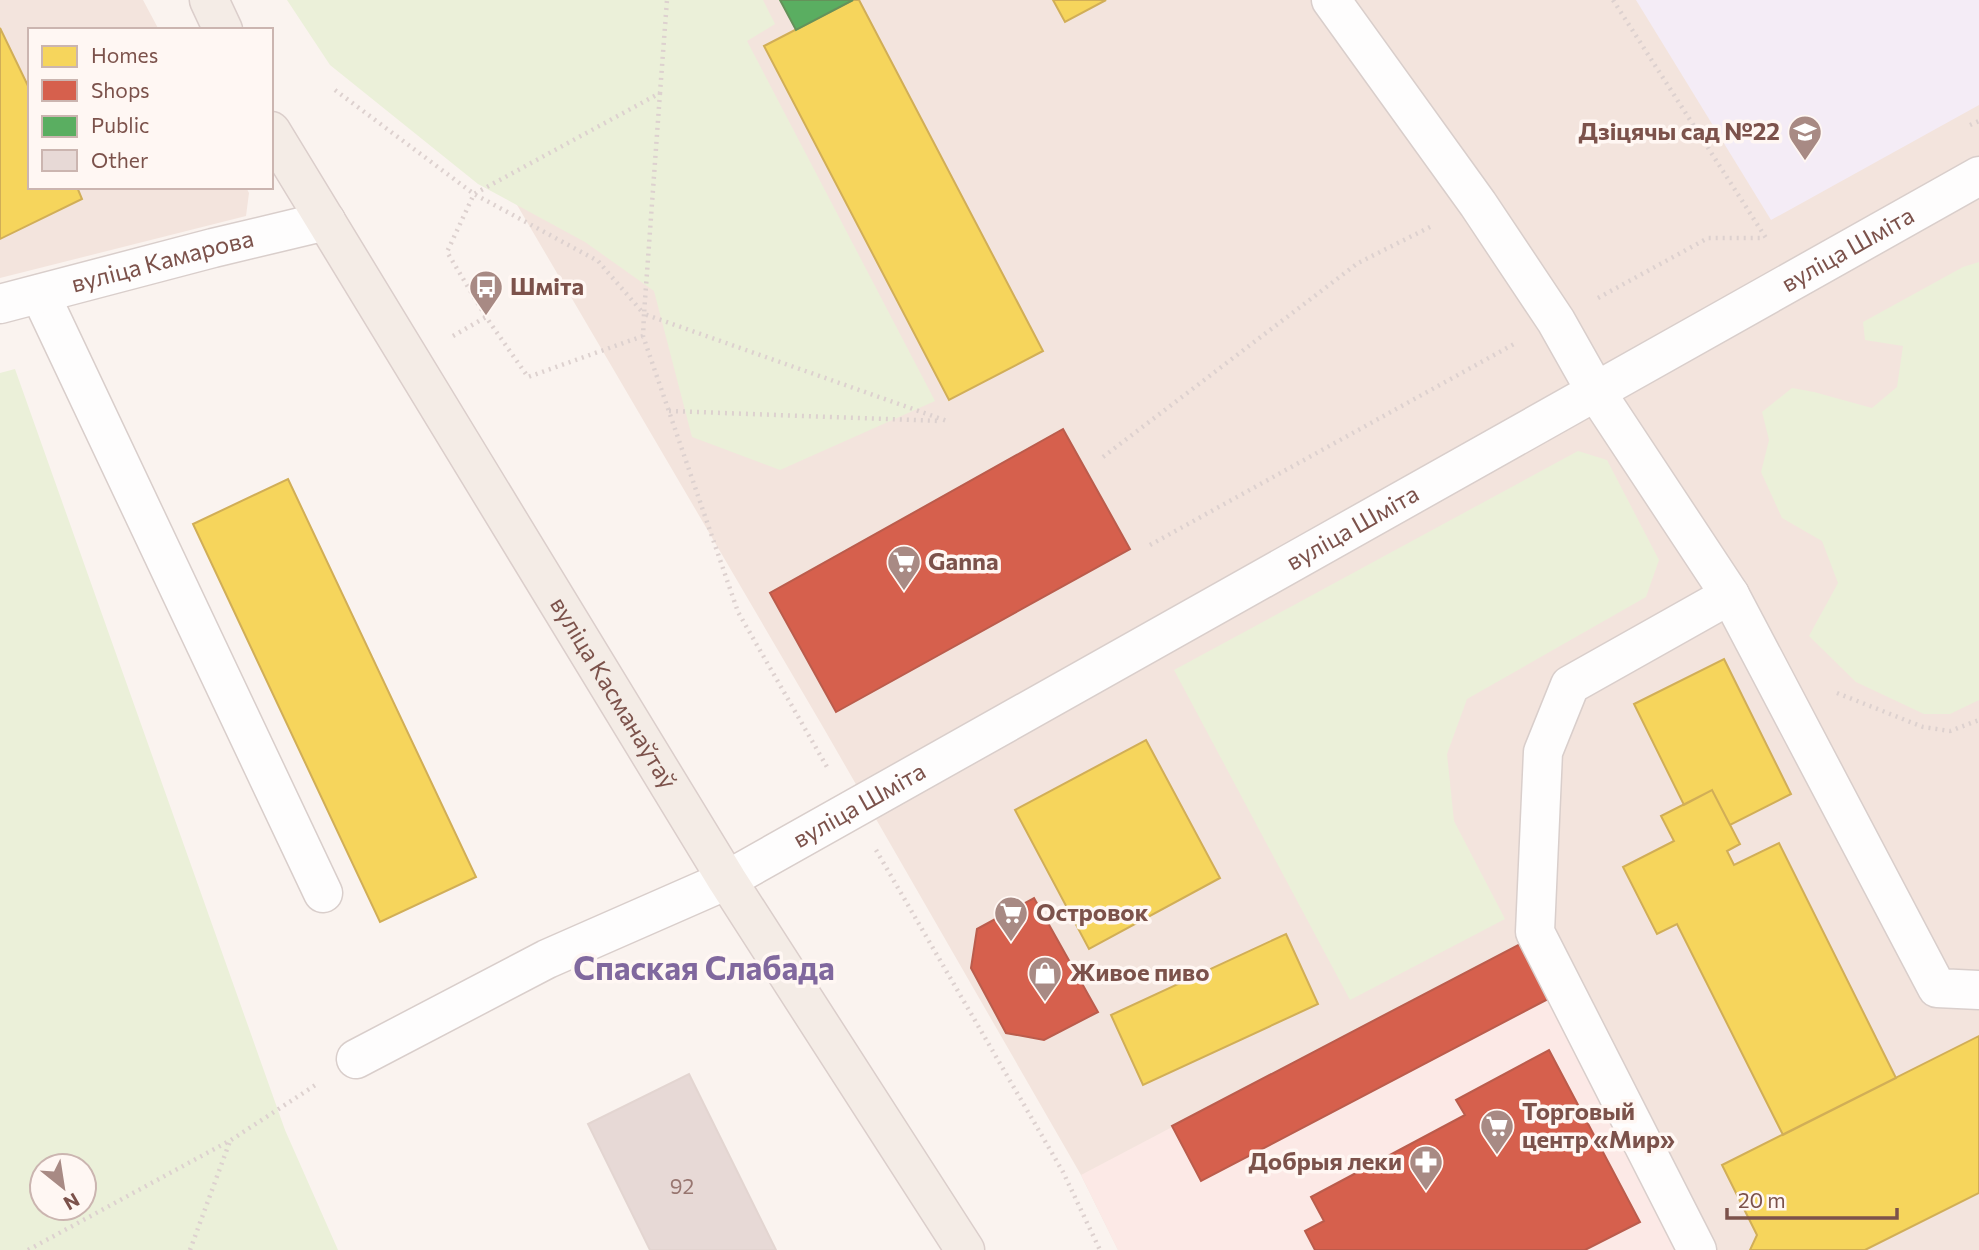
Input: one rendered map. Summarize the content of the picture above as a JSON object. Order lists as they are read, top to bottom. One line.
{"streets":{"main road":["вуліца Касманаўтаў"],"street":["вуліца Шміта","вуліца Камарова"]},"crossings":[["вуліца Шміта","вуліца Касманаўтаў"],["вуліца Камарова","вуліца Касманаўтаў"]],"districts":["Спаская Слабада"],"places":{"school or university":["Дзіцячы сад №22"],"bus stop":["Шміта"],"supermarket":["Ganna","Островок","Торговый центр «Мир»"],"shop":["Живое пиво"],"pharmacy":["Добрыя леки"]},"house_numbers":["92"],"legend":["Homes","Shops","Public","Other"],"scale_bar":"20 m","north":"bottom right"}
